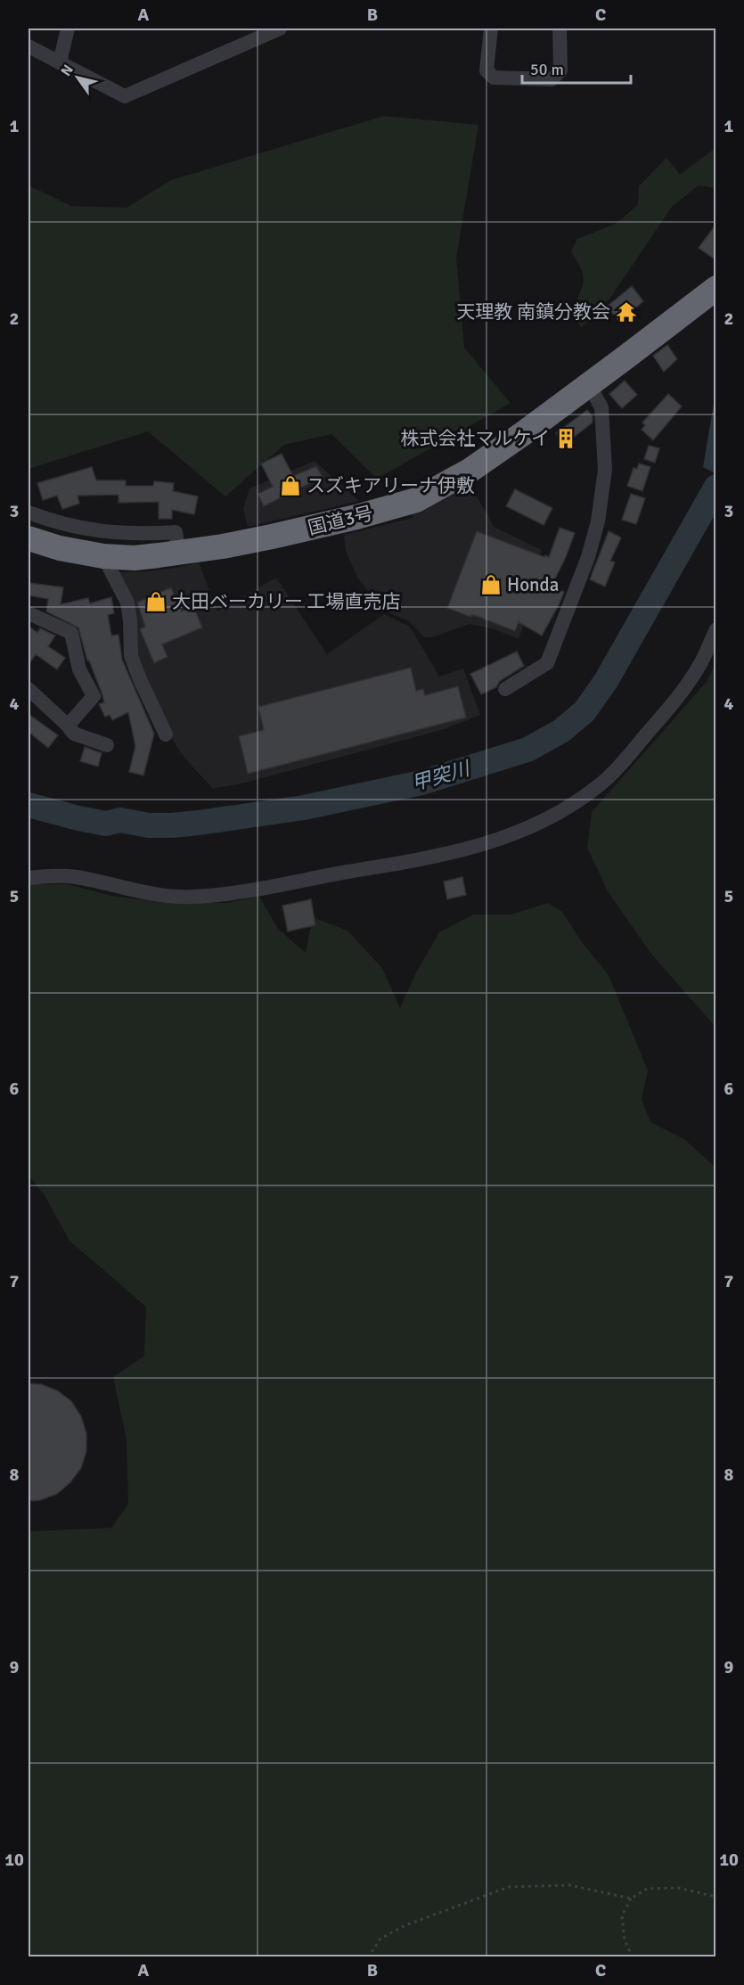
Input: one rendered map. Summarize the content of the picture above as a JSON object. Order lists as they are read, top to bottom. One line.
{"streets":{"highway":["国道3号"]},"water":["甲突川"],"places":{"temple":["天理教 南鎮分教会"],"building":["株式会社マルケイ"],"shop":["スズキアリーナ伊敷","Honda","大田ベーカリー 工場直売店"]},"scale_bar":"50 m","north":"top left","grid":{"columns":["A","B","C"],"rows":["1","2","3","4","5","6","7","8","9","10"]}}
